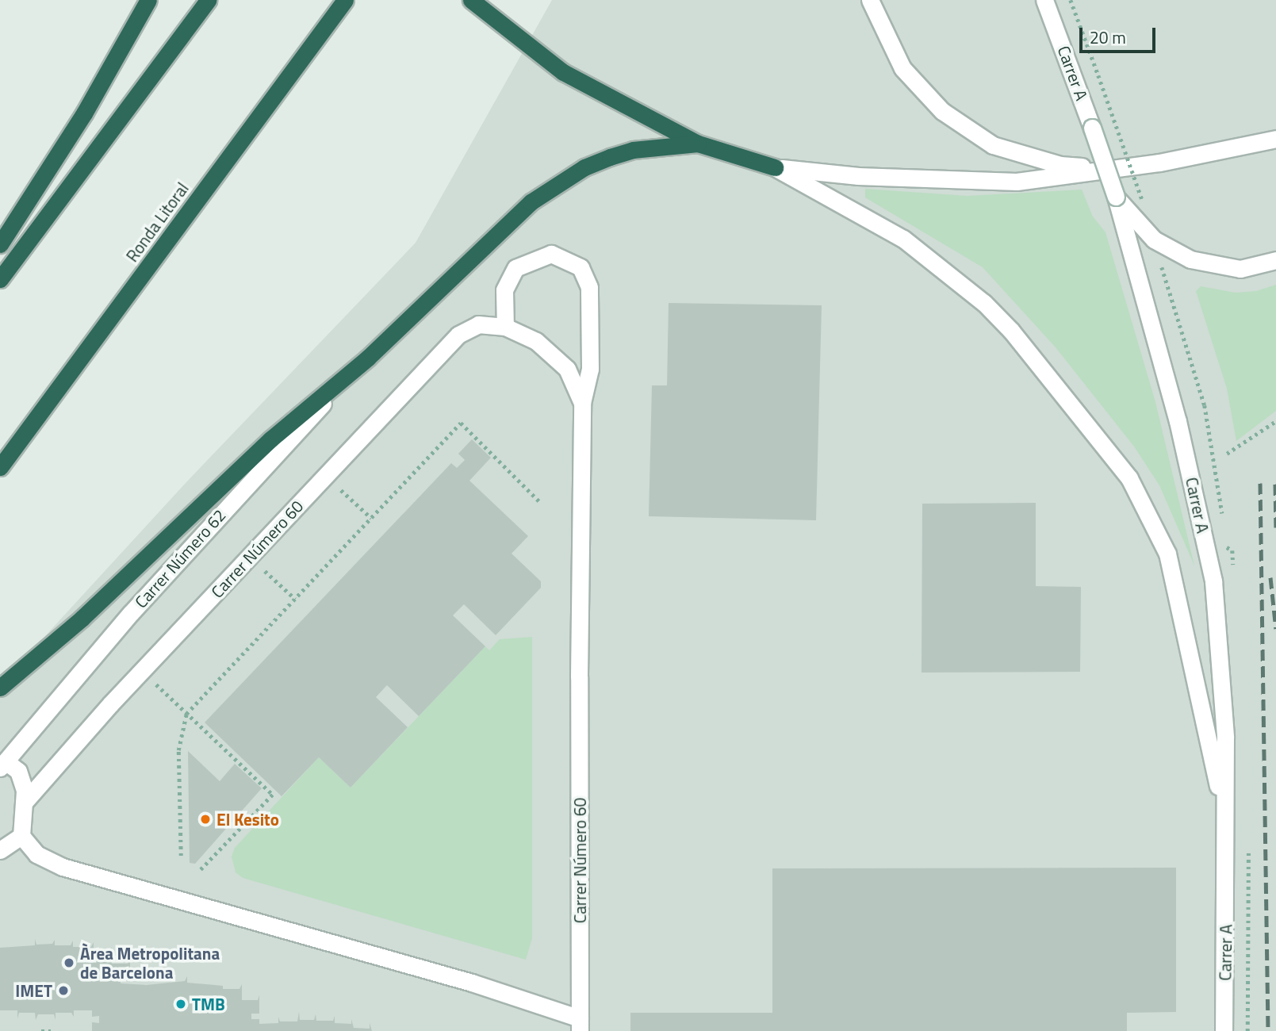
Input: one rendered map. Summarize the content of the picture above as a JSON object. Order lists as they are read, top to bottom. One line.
{"streets":{"highway":["Ronda Litoral"],"street":["Carrer A","Carrer Número 60","Carrer Número 62"]},"places":["El Kesito","Àrea Metropolitana de Barcelona","IMET","TMB"],"scale_bar":"20 m"}
